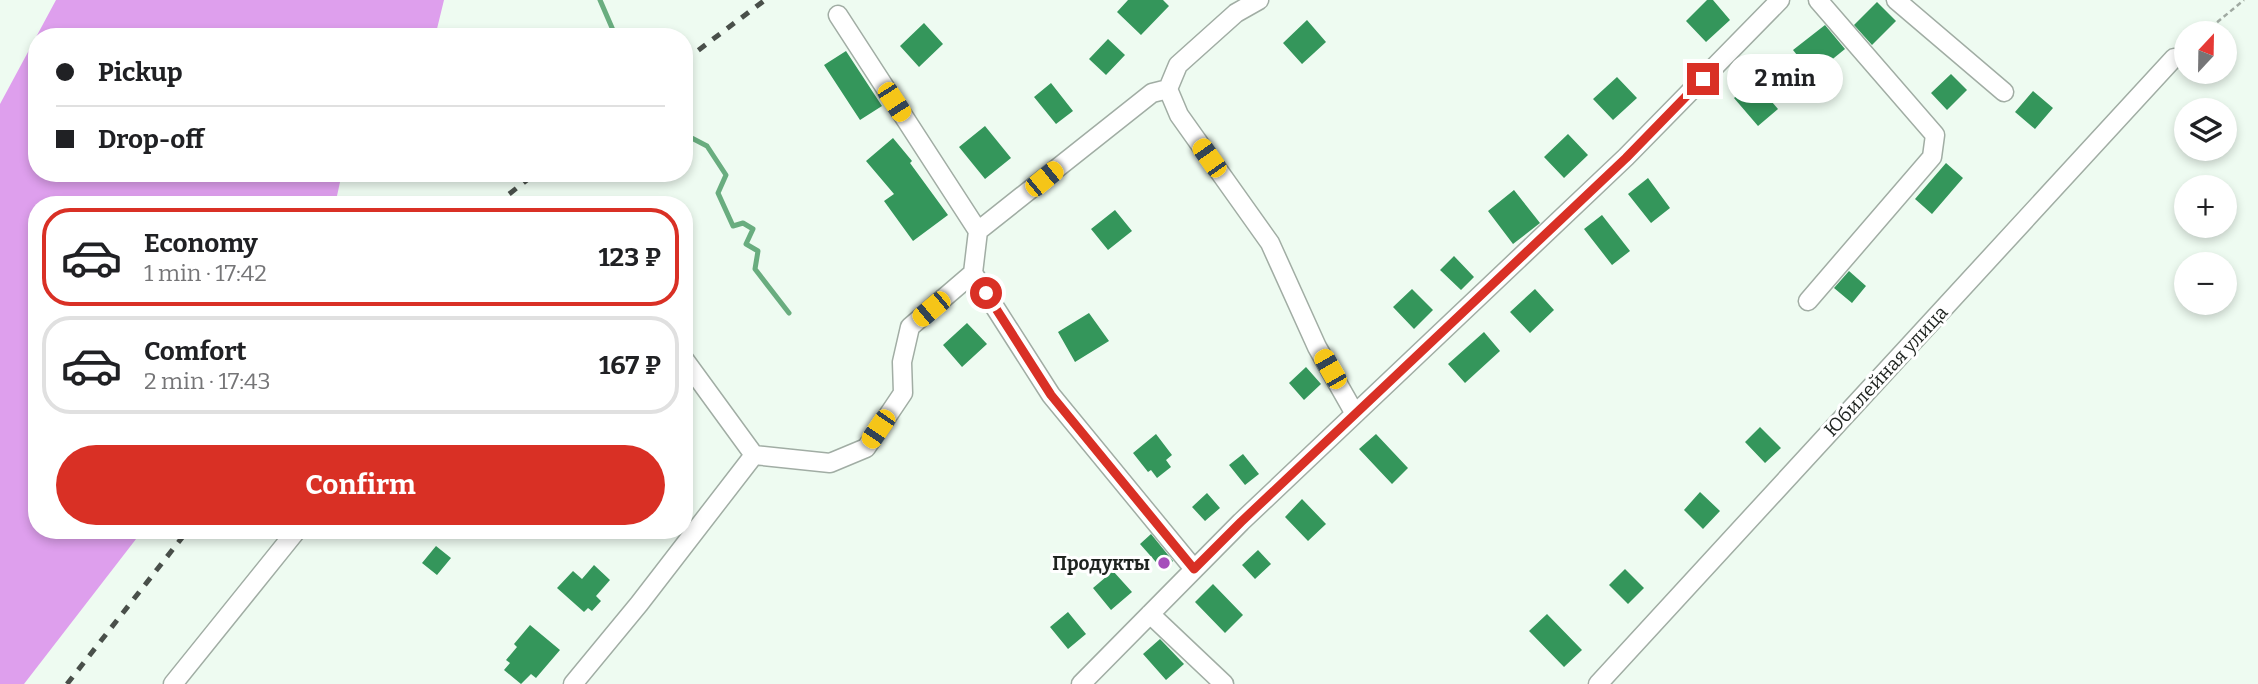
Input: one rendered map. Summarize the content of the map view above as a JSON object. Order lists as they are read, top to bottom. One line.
{"streets":{"street":["Юбилейная улица"]},"places":["Продукты"],"north":"top","page":{"map_buttons":["+","−"],"banner":["Pickup","Drop-off"],"bubble":"2 min","list":[{"name":"Economy","note":"1 min · 17:42","value":"123 ₽"},{"name":"Comfort","note":"2 min · 17:43","value":"167 ₽"}],"buttons":"Confirm"}}
